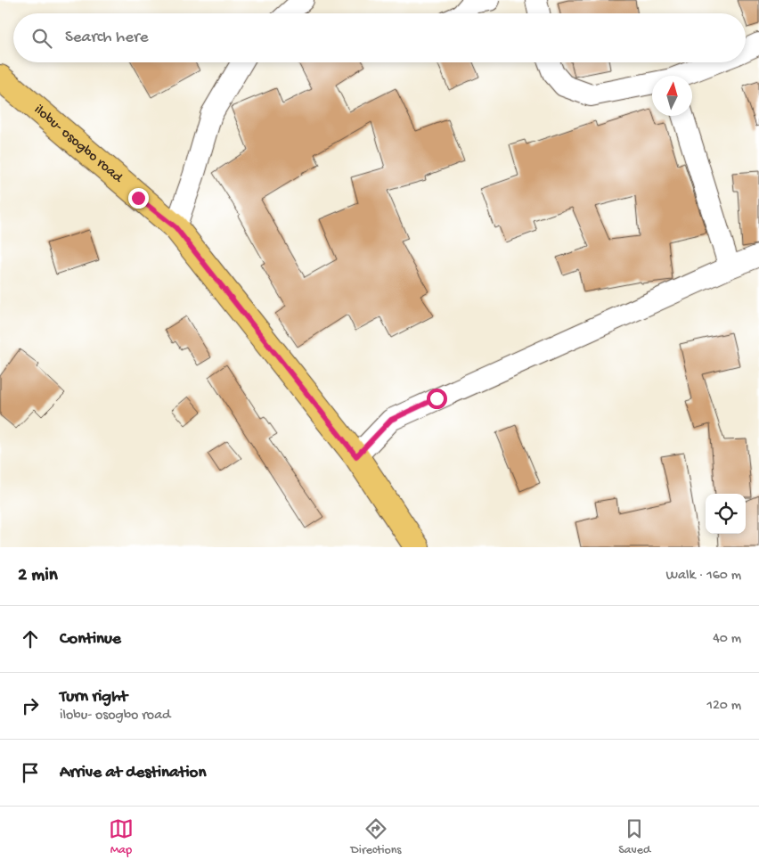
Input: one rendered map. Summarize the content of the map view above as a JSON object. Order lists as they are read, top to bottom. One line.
{"streets":{"main road":["ilobu- osogbo road"]},"north":"top","page":{"search":"Search here","heading":["2 min","Walk · 160 m"],"list":[["Continue","40 m"],["Turn right","ilobu- osogbo road","120 m"],"Arrive at destination"],"nav":["Map","Directions","Saved"]}}
